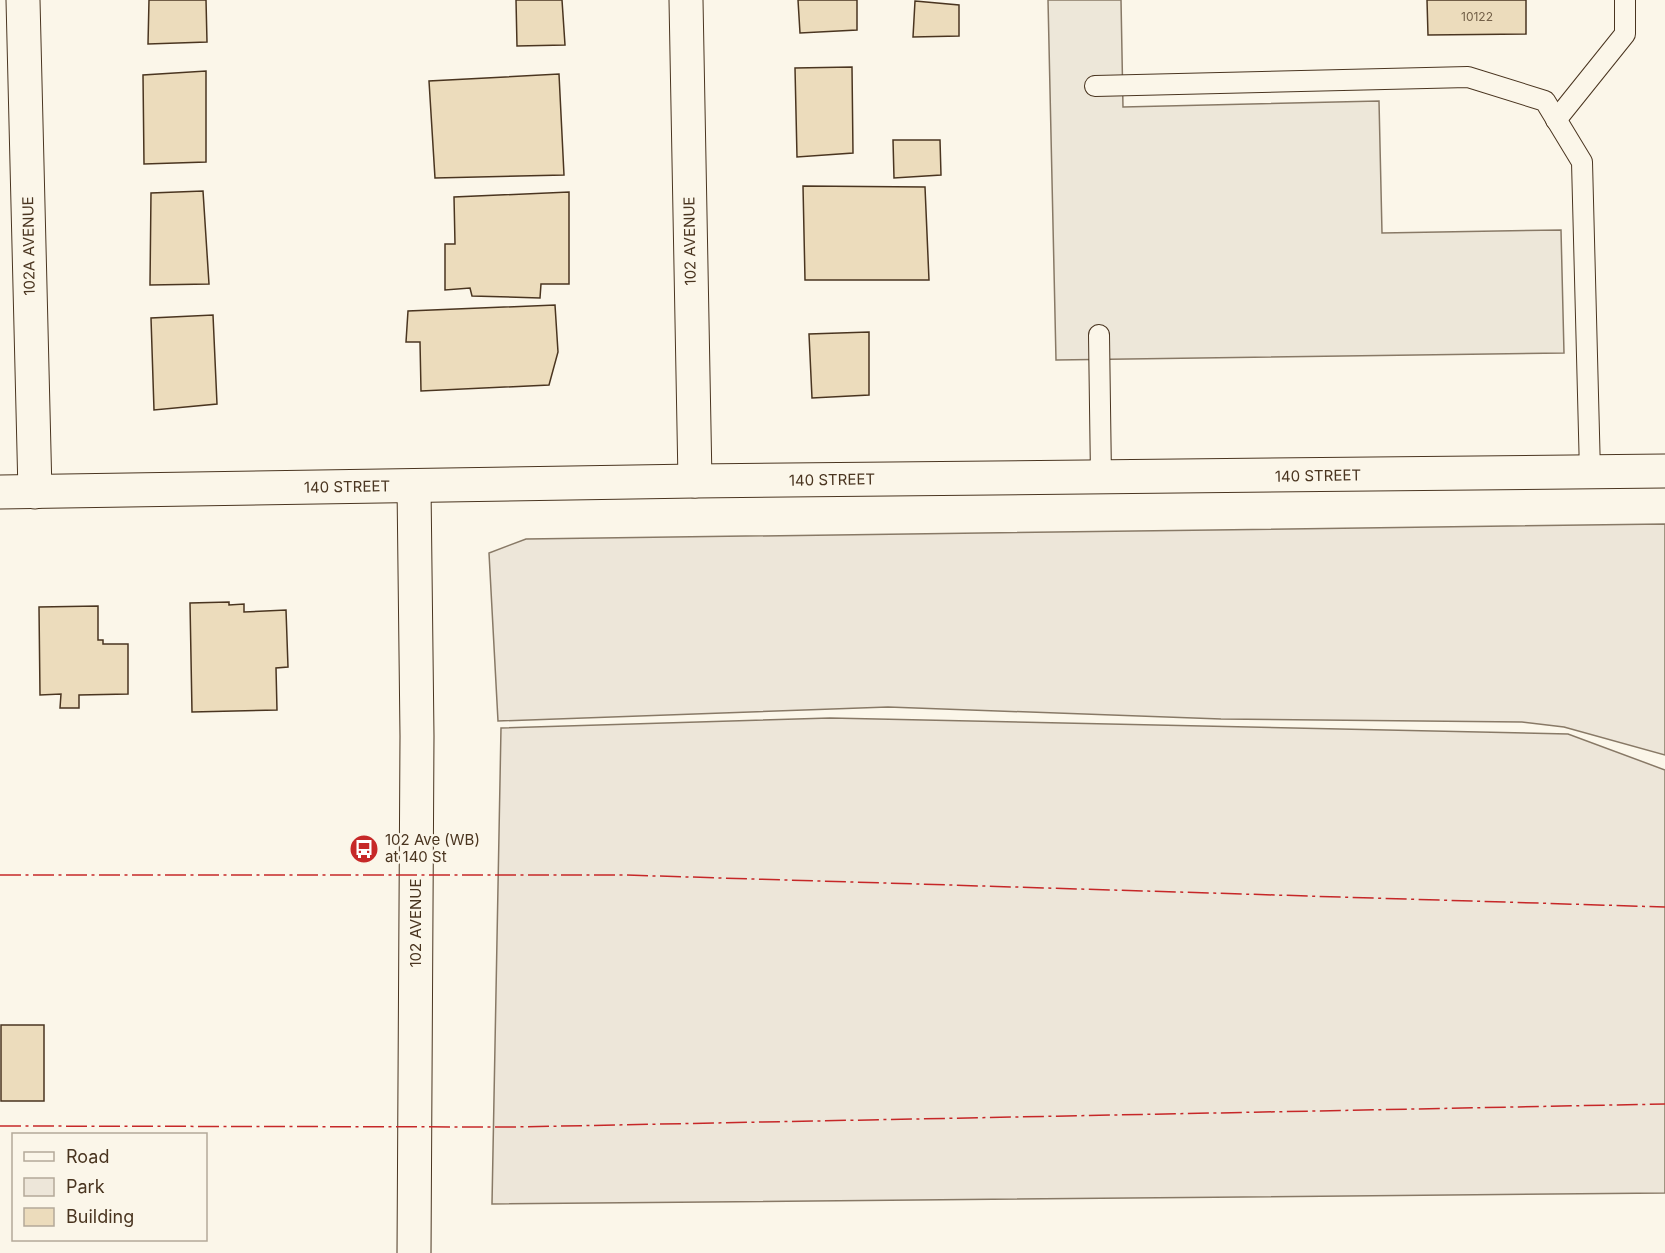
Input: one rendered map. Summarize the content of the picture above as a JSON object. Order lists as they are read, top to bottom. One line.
{"streets":{"street":["102 AVENUE","102A AVENUE","140 STREET"]},"crossings":[["102 AVENUE","140 STREET"],["102A AVENUE","140 STREET"]],"places":{"bus stop":["102 Ave (WB) at 140 St"]},"house_numbers":["10122"],"legend":["Road","Park","Building"]}
